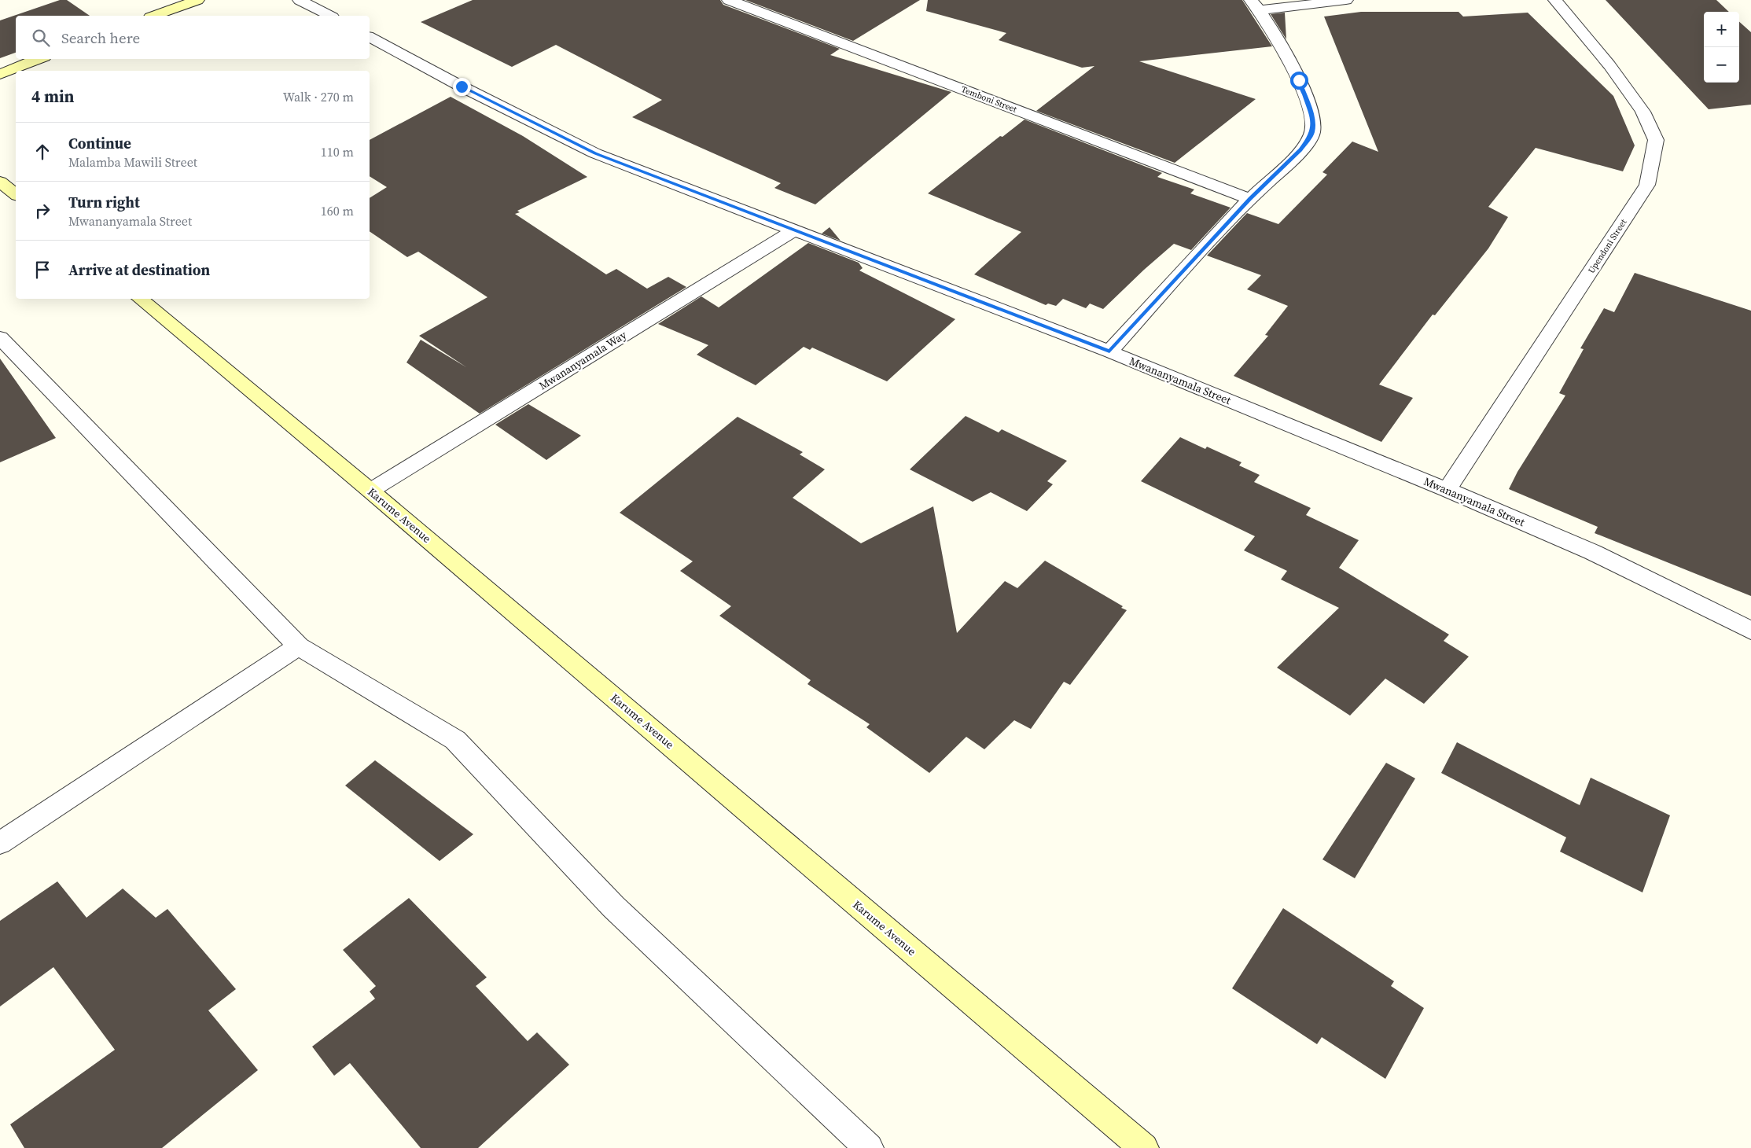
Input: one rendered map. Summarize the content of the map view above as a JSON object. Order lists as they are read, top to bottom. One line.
{"streets":{"main road":["Karume Avenue"],"street":["Temboni Street","Upendoni Street","Mwananyamala Way","Mwananyamala Street"]},"crossings":[["Upendoni Street","Mwananyamala Street"],["Mwananyamala Way","Mwananyamala Street"],["Mwananyamala Way","Karume Avenue"]],"page":{"map_buttons":["+","−"],"search":"Search here","heading":["4 min","Walk · 270 m"],"list":[["Continue","Malamba Mawili Street","110 m"],["Turn right","Mwananyamala Street","160 m"],"Arrive at destination"]}}
